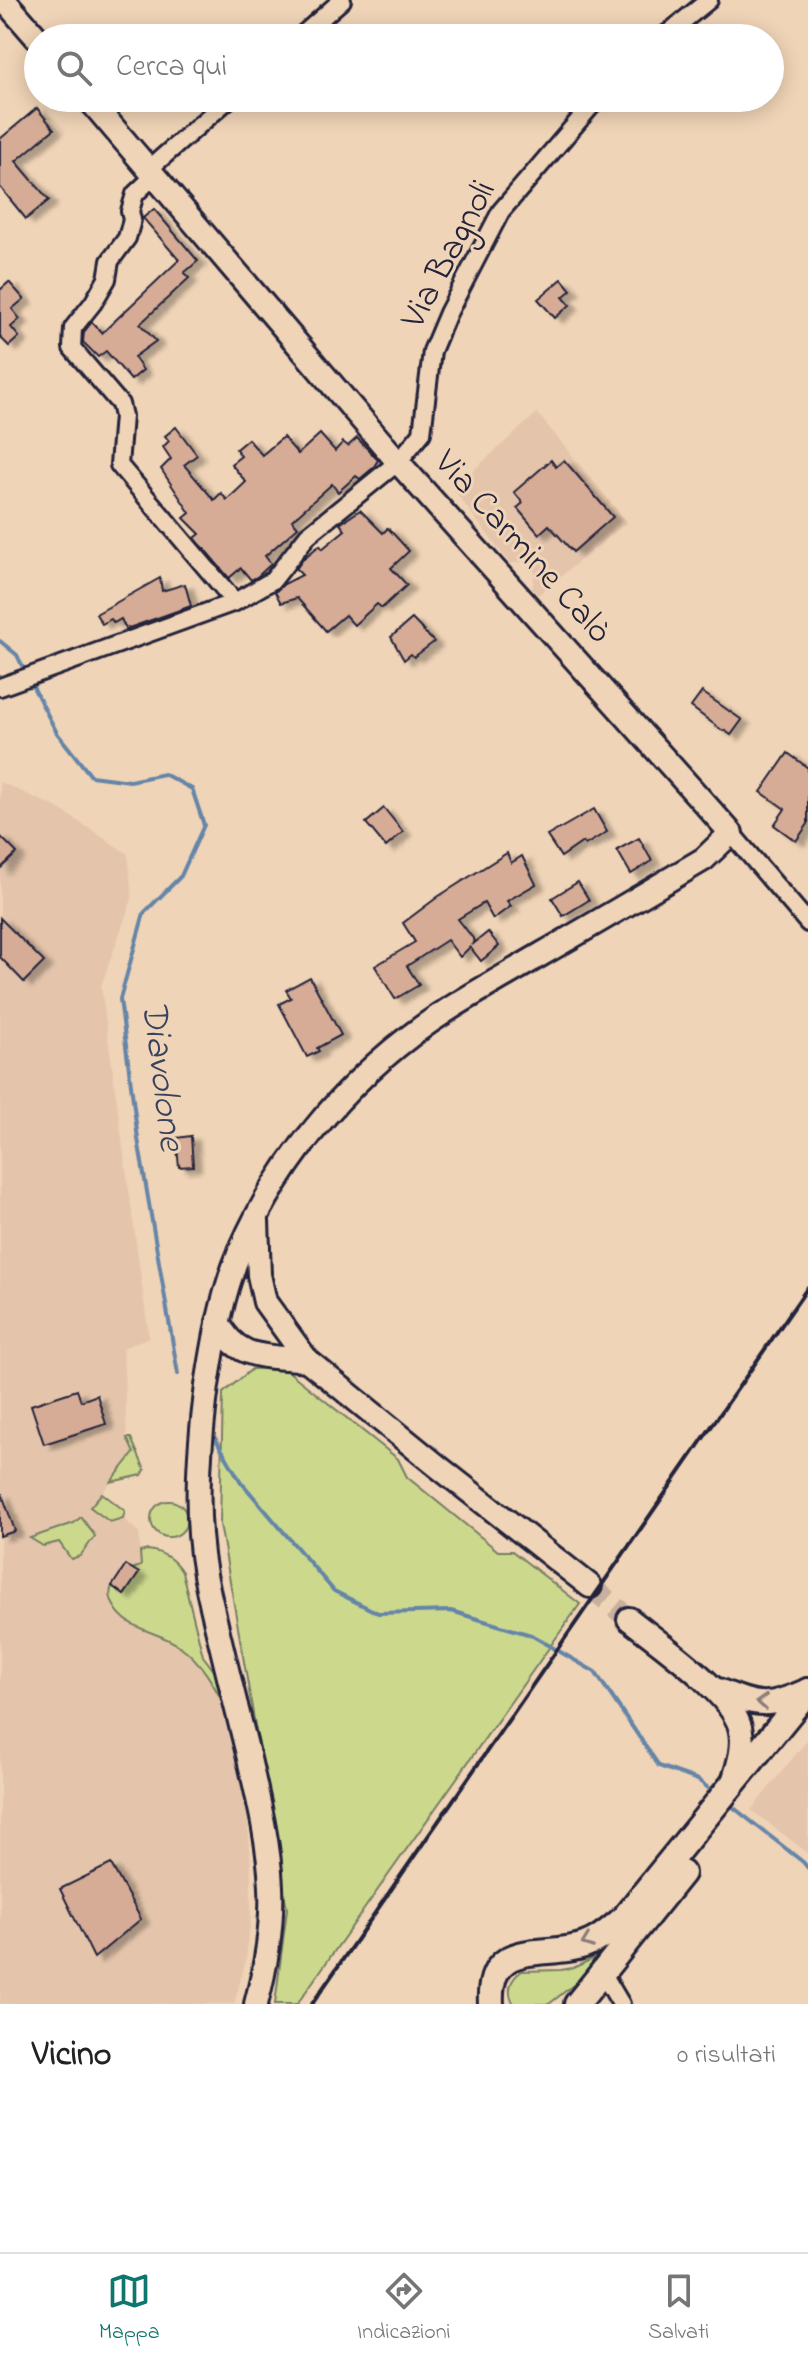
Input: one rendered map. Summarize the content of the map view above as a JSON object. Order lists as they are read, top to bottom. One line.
{"streets":{"street":["Via Bagnoli","Via Carmine Calò"]},"crossings":[["Via Bagnoli","Via Carmine Calò"]],"water":["Diavolone"],"page":{"search":"Cerca qui","heading":["Vicino","0 risultati"],"nav":["Mappa","Indicazioni","Salvati"]}}
